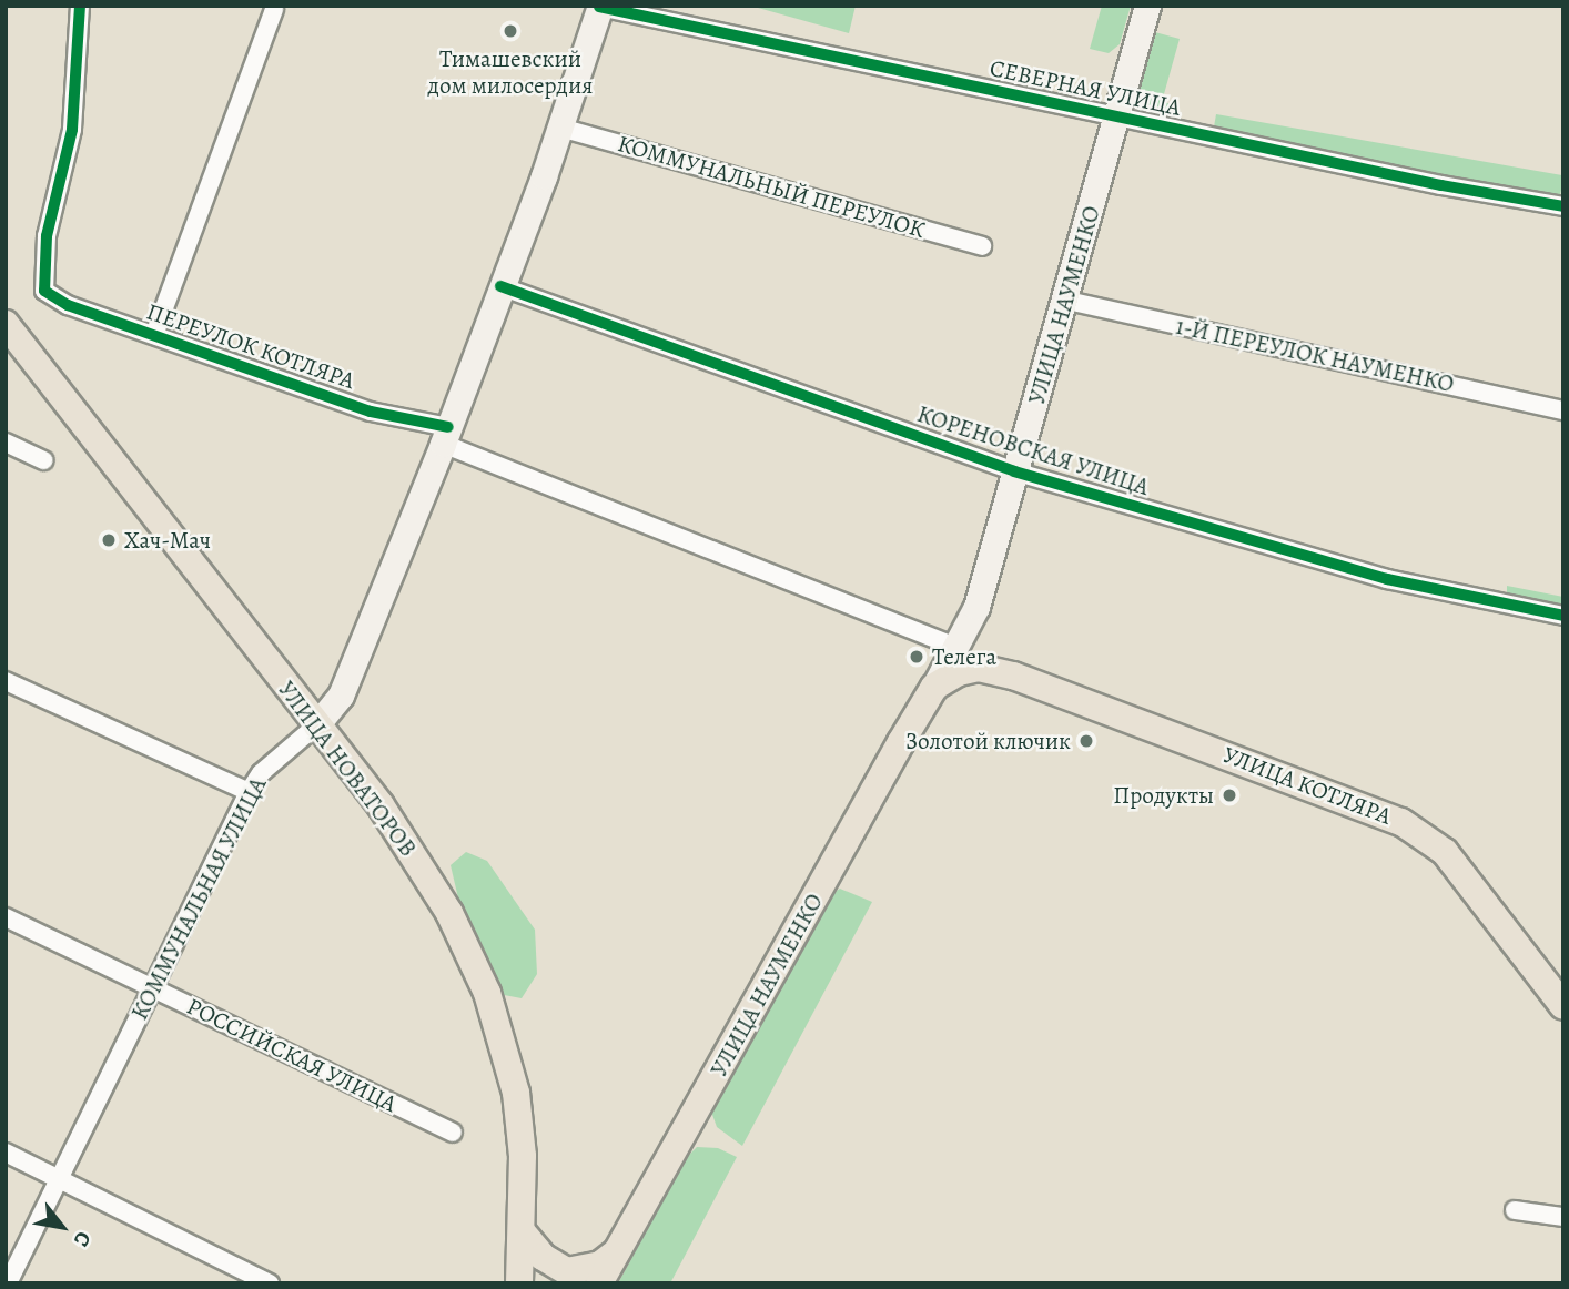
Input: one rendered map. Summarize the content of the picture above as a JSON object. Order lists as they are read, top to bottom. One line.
{"streets":{"main road":["УЛИЦА НАУМЕНКО","УЛИЦА НОВАТОРОВ","УЛИЦА КОТЛЯРА","КОММУНАЛЬНАЯ УЛИЦА"],"street":["СЕВЕРНАЯ УЛИЦА","КОММУНАЛЬНЫЙ ПЕРЕУЛОК","ПЕРЕУЛОК КОТЛЯРА","1-Й ПЕРЕУЛОК НАУМЕНКО","КОРЕНОВСКАЯ УЛИЦА","РОССИЙСКАЯ УЛИЦА"]},"crossings":[["СЕВЕРНАЯ УЛИЦА","УЛИЦА НАУМЕНКО"],["СЕВЕРНАЯ УЛИЦА","КОММУНАЛЬНАЯ УЛИЦА"],["КОММУНАЛЬНЫЙ ПЕРЕУЛОК","КОММУНАЛЬНАЯ УЛИЦА"],["УЛИЦА НАУМЕНКО","ПЕРЕУЛОК КОТЛЯРА"],["УЛИЦА НАУМЕНКО","1-Й ПЕРЕУЛОК НАУМЕНКО"],["УЛИЦА НАУМЕНКО","КОРЕНОВСКАЯ УЛИЦА"],["УЛИЦА НАУМЕНКО","УЛИЦА КОТЛЯРА"],["ПЕРЕУЛОК КОТЛЯРА","КОММУНАЛЬНАЯ УЛИЦА"],["КОРЕНОВСКАЯ УЛИЦА","КОММУНАЛЬНАЯ УЛИЦА"],["УЛИЦА НОВАТОРОВ","КОММУНАЛЬНАЯ УЛИЦА"],["КОММУНАЛЬНАЯ УЛИЦА","РОССИЙСКАЯ УЛИЦА"]],"places":["Тимашевский дом милосердия","Хач-Мач","Телега","Золотой ключик","Продукты"],"north":"bottom right"}
